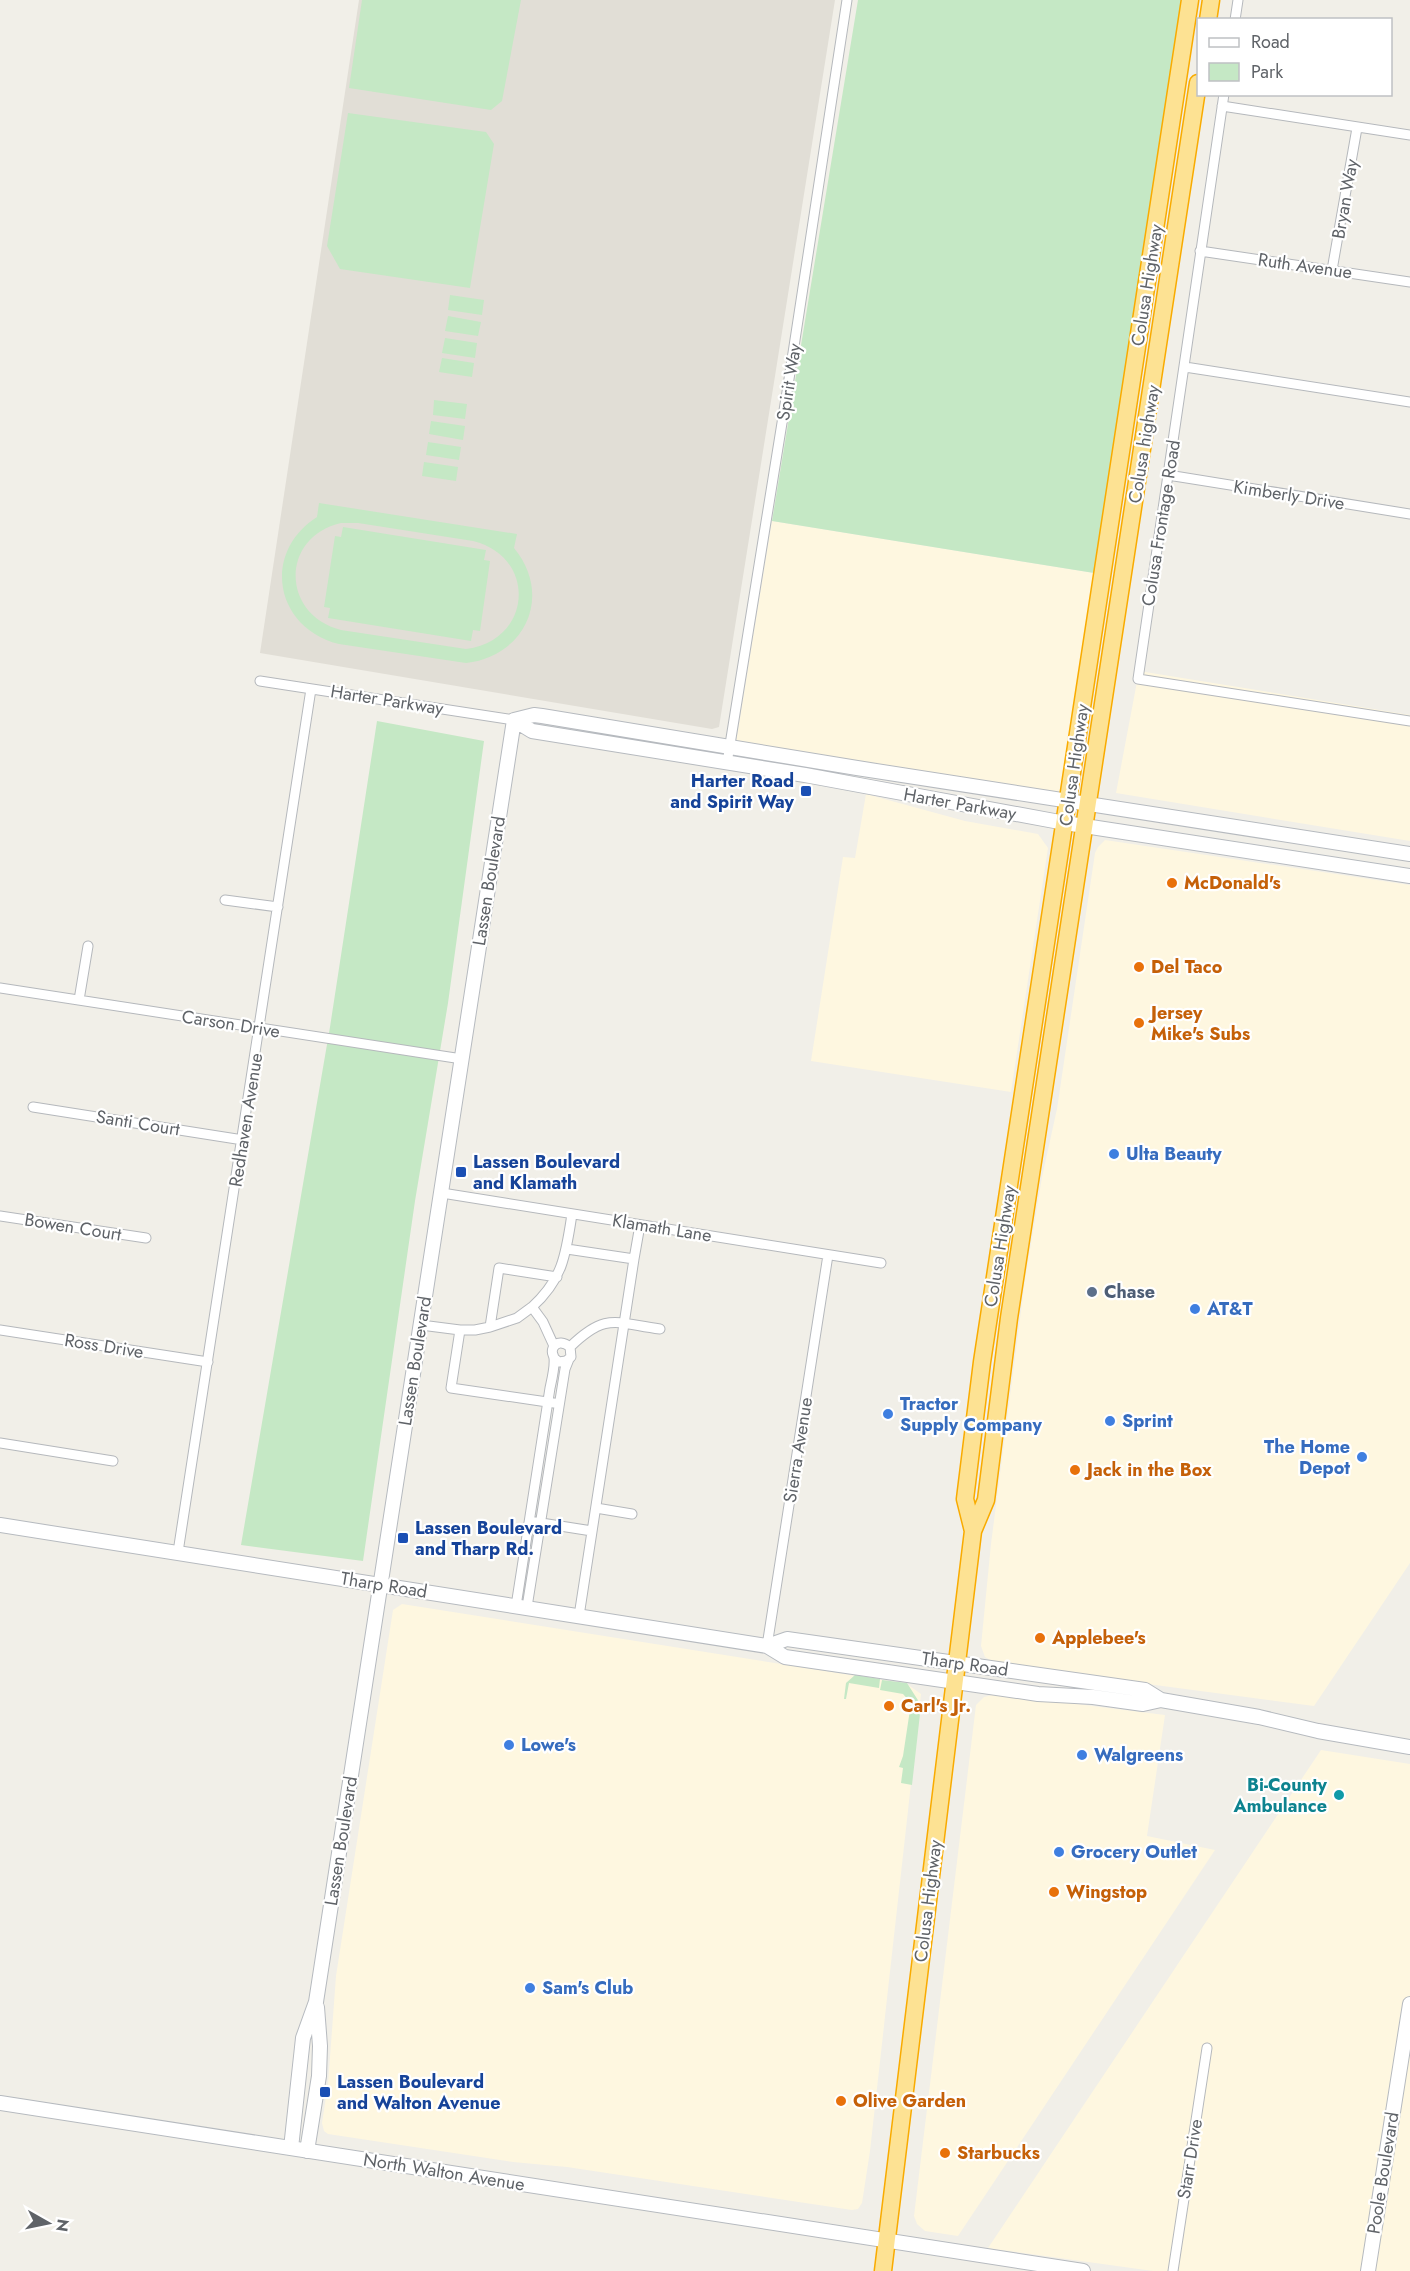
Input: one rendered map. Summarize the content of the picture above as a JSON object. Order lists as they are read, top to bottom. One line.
{"streets":{"highway":["Colusa Highway","Colusa highway"],"street":["Bryan Way","Ruth Avenue","Spirit Way","Kimberly Drive","Colusa Frontage Road","Harter Parkway","Lassen Boulevard","Carson Drive","Redhaven Avenue","Santi Court","Bowen Court","Klamath Lane","Ross Drive","Sierra Avenue","Tharp Road","Starr Drive","North Walton Avenue","Poole Boulevard"]},"crossings":[["Bryan Way","Ruth Avenue"],["Ruth Avenue","Colusa Frontage Road"],["Colusa Highway","Colusa highway"],["Colusa Highway","Harter Parkway"],["Colusa Highway","Tharp Road"],["Colusa Highway","North Walton Avenue"],["Spirit Way","Harter Parkway"],["Colusa highway","Harter Parkway"],["Kimberly Drive","Colusa Frontage Road"],["Harter Parkway","Lassen Boulevard"],["Harter Parkway","Redhaven Avenue"],["Lassen Boulevard","Carson Drive"],["Lassen Boulevard","Klamath Lane"],["Lassen Boulevard","Tharp Road"],["Lassen Boulevard","North Walton Avenue"],["Carson Drive","Redhaven Avenue"],["Redhaven Avenue","Santi Court"],["Redhaven Avenue","Ross Drive"],["Redhaven Avenue","Tharp Road"],["Klamath Lane","Sierra Avenue"],["Sierra Avenue","Tharp Road"]],"places":{"transit":["Harter Road and Spirit Way","Lassen Boulevard and Klamath","Lassen Boulevard and Tharp Rd.","Lassen Boulevard and Walton Avenue"],"other":["McDonald's","Del Taco","Jersey Mike's Subs","Ulta Beauty","Chase","AT&T","Tractor Supply Company","Sprint","The Home Depot","Jack in the Box","Applebee's","Carl's Jr.","Lowe's","Walgreens","Bi-County Ambulance","Grocery Outlet","Wingstop","Sam's Club","Olive Garden","Starbucks"]},"legend":["Road","Park"],"north":"right"}
